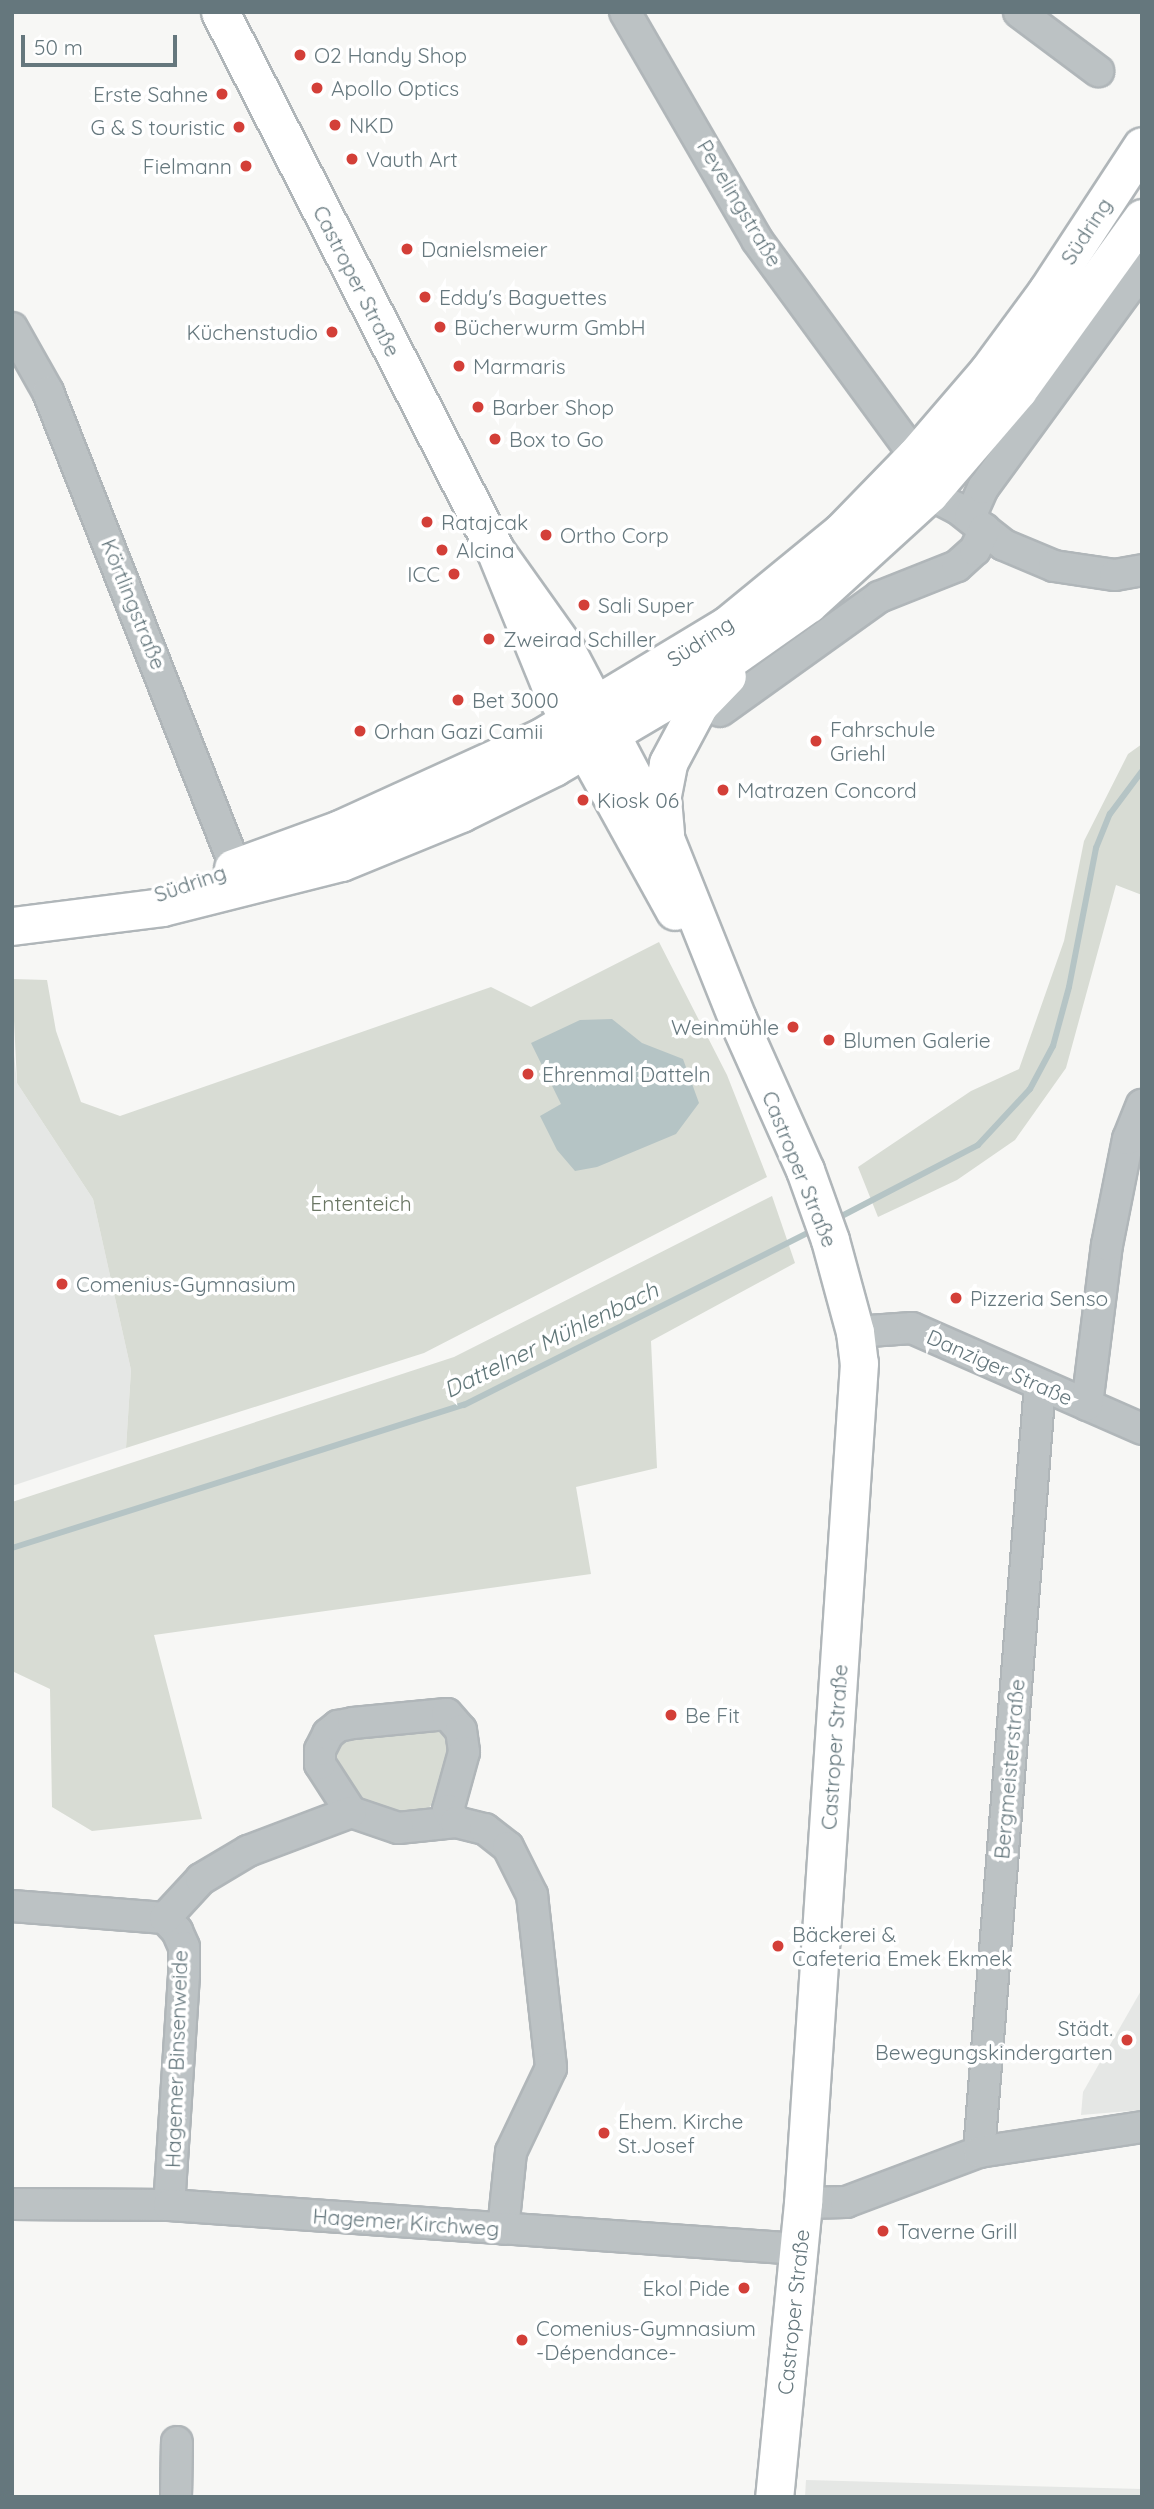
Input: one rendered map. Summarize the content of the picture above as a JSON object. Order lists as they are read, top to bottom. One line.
{"streets":{"main road":["Südring","Castroper Straße"],"street":["Pevelingstraße","Körtlingstraße","Danziger Straße","Bergmeisterstraße","Hagemer Binsenweide","Hagemer Kirchweg"]},"crossings":[["Pevelingstraße","Südring"],["Südring","Castroper Straße"],["Südring","Körtlingstraße"],["Castroper Straße","Danziger Straße"],["Castroper Straße","Hagemer Kirchweg"],["Danziger Straße","Bergmeisterstraße"],["Hagemer Binsenweide","Hagemer Kirchweg"]],"water":["Dattelner Mühlenbach"],"parks":["Ententeich"],"places":["O2 Handy Shop","Apollo Optics","Erste Sahne","NKD","G & S touristic","Vauth Art","Fielmann","Danielsmeier","Eddy's Baguettes","Bücherwurm GmbH","Küchenstudio","Marmaris","Barber Shop","Box to Go","Ratajcak","Ortho Corp","Alcina","ICC","Sali Super","Zweirad Schiller","Bet 3000","Orhan Gazi Camii","Fahrschule Griehl","Matrazen Concord","Kiosk 06","Weinmühle","Blumen Galerie","Ehrenmal Datteln","Comenius-Gymnasium","Pizzeria Senso","Be Fit","Bäckerei & Cafeteria Emek Ekmek","Städt. Bewegungskindergarten","Ehem. Kirche St.Josef","Taverne Grill","Ekol Pide","Comenius-Gymnasium -Dépendance-"],"scale_bar":"50 m"}
